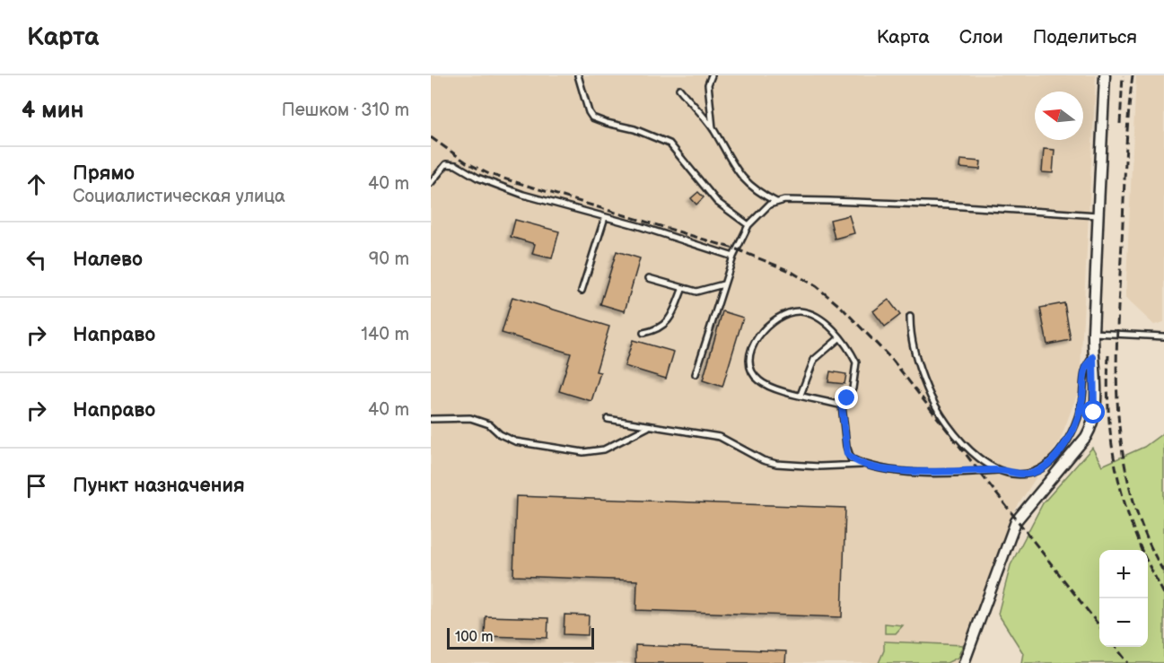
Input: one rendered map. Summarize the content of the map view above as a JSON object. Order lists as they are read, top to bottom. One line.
{"scale_bar":"100 m","north":"left","page":{"header":"Карта","nav":["Карта","Слои","Поделиться"],"heading":["4 мин","Пешком · 310 m"],"list":[["Прямо","Социалистическая улица","40 m"],["Налево","90 m"],["Направо","140 m"],["Направо","40 m"],"Пункт назначения"],"map_buttons":["+","−"],"scale":"100 m"}}
